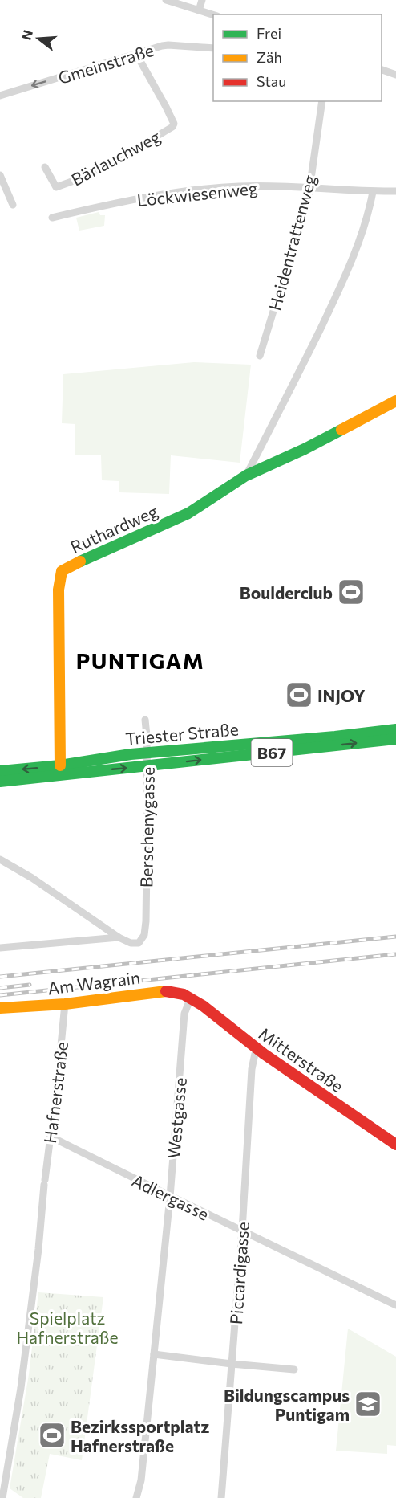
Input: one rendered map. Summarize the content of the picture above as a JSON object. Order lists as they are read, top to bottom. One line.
{"streets":{"street":["Gmeinstraße","Bärlauchweg","Löckwiesenweg","Heidentrattenweg","Ruthardweg","Triester Straße","B67","Berschenygasse","Am Wagrain","Mitterstraße","Hafnerstraße","Westgasse","Adlergasse","Piccardigasse"]},"crossings":[["Gmeinstraße","Bärlauchweg"],["Löckwiesenweg","Heidentrattenweg"],["Ruthardweg","Triester Straße"],["Triester Straße","Berschenygasse"],["Am Wagrain","Mitterstraße"],["Am Wagrain","Hafnerstraße"],["Am Wagrain","Westgasse"],["Mitterstraße","Westgasse"],["Mitterstraße","Piccardigasse"],["Hafnerstraße","Adlergasse"],["Westgasse","Adlergasse"],["Adlergasse","Piccardigasse"]],"one_way":["Gmeinstraße"],"districts":["PUNTIGAM"],"parks":["Spielplatz Hafnerstraße"],"places":{"sports":["Boulderclub","INJOY","Bezirkssportplatz Hafnerstraße"],"school or university":["Bildungscampus Puntigam"]},"legend":["Frei","Zäh","Stau"],"north":"left"}
